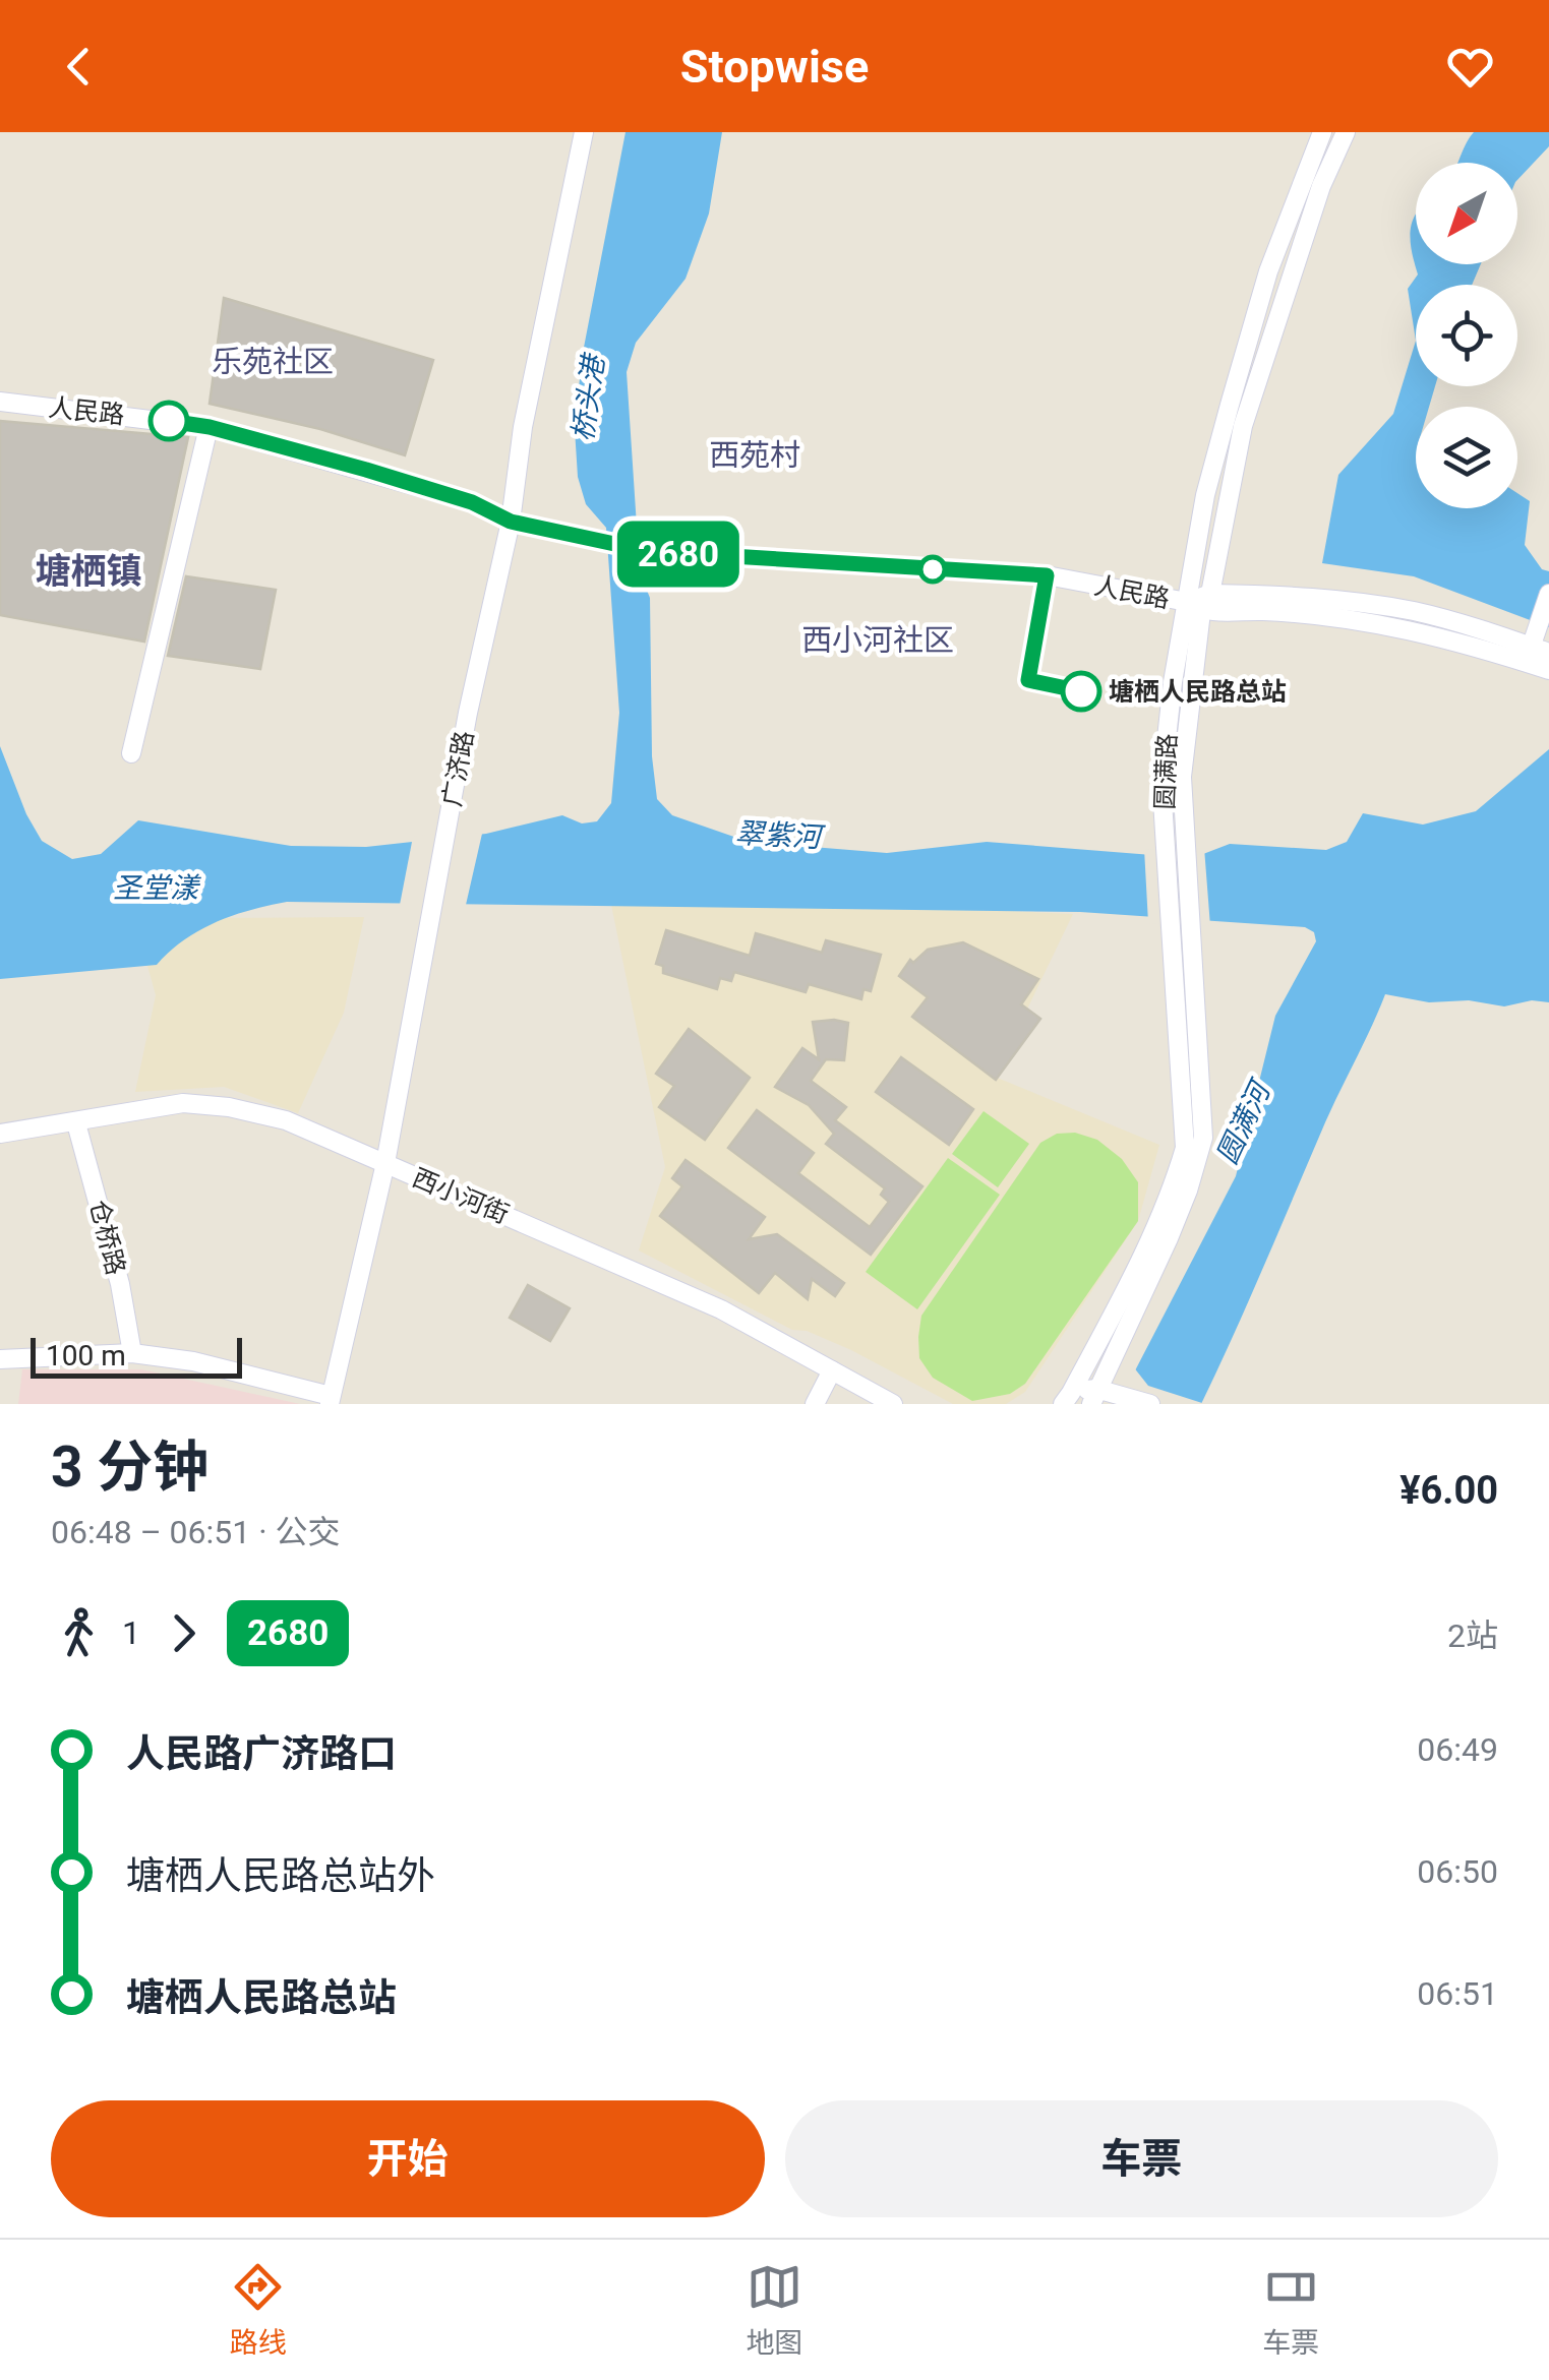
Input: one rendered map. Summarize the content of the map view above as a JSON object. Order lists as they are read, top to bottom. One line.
{"streets":{"street":["人民路","广济路","圆满路","西小河街","仓桥路"]},"crossings":[["人民路","广济路"],["人民路","圆满路"],["广济路","西小河街"],["西小河街","仓桥路"]],"districts":["乐苑社区","西苑村","塘栖镇","西小河社区"],"water":["桥头港","翠紫河","圣堂漾","圆满河"],"places":["塘栖人民路总站"],"lines":["bus line 2680"],"scale_bar":"100 m","north":"bottom left","page":{"header":"Stopwise","on_map":"2680","scale":"100 m","heading":["3 分钟","06:48 – 06:51 · 公交","¥6.00"],"legs":["1","2680","2站"],"list":[{"name":"人民路广济路口","value":"06:49"},{"name":"塘栖人民路总站外","value":"06:50"},{"name":"塘栖人民路总站","value":"06:51"}],"buttons":["开始","车票"],"tabs":["路线","地图","车票"]}}
